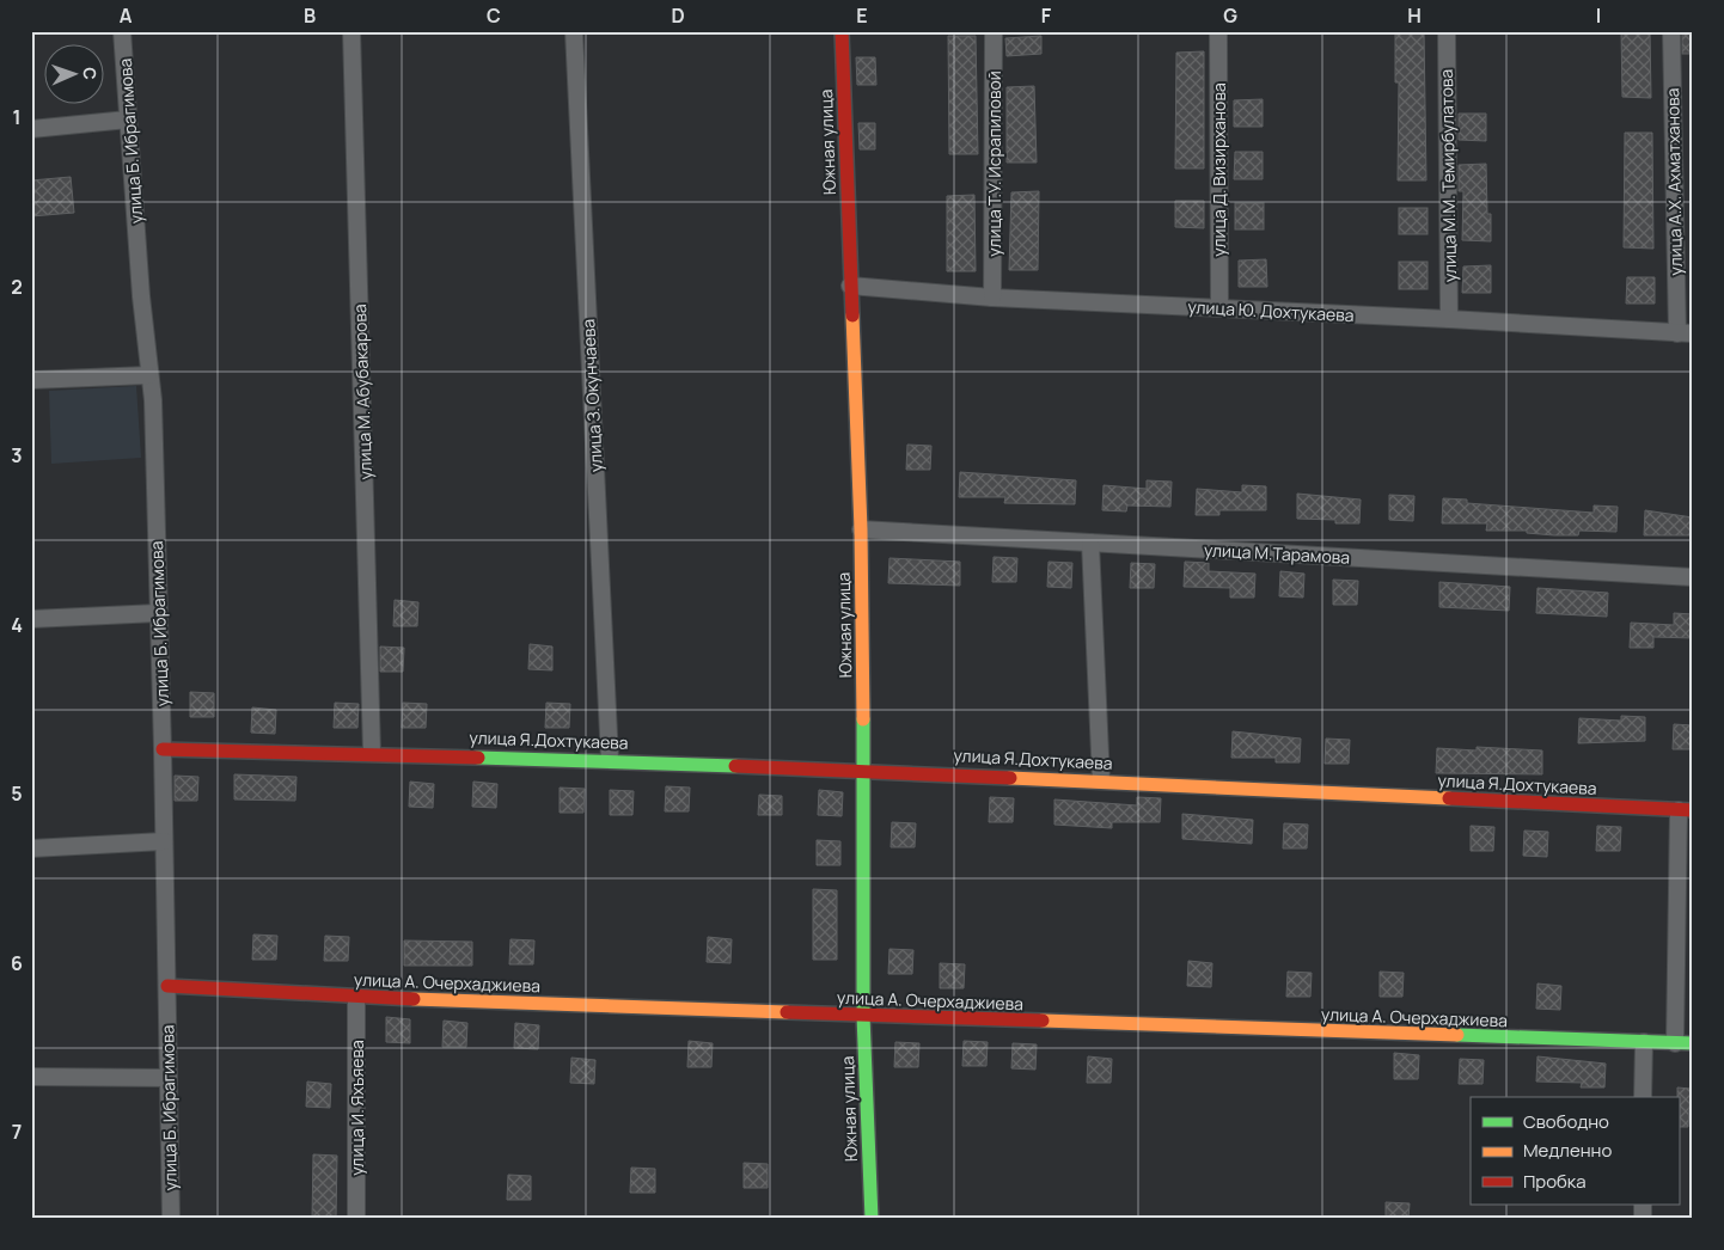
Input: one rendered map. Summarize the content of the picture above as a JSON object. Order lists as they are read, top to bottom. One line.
{"streets":{"street":["улица Б. Ибрагимова","Южная улица","улица Т.У. Исрапиловой","улица Д. Визирханова","улица М.М. Темирбулатова","улица А.Х. Ахматханова","улица Ю. Дохтукаева","улица М. Абубакарова","улица З. Окунчаева","улица М.Тарамова","улица Я.Дохтукаева","улица А. Очерхаджиева","улица И. Яхъяева"]},"crossings":[["улица Б. Ибрагимова","улица Я.Дохтукаева"],["улица Б. Ибрагимова","улица А. Очерхаджиева"],["Южная улица","улица Ю. Дохтукаева"],["Южная улица","улица М.Тарамова"],["Южная улица","улица Я.Дохтукаева"],["Южная улица","улица А. Очерхаджиева"],["улица Т.У. Исрапиловой","улица Ю. Дохтукаева"],["улица Д. Визирханова","улица Ю. Дохтукаева"],["улица М.М. Темирбулатова","улица Ю. Дохтукаева"],["улица А.Х. Ахматханова","улица Ю. Дохтукаева"],["улица М. Абубакарова","улица Я.Дохтукаева"],["улица З. Окунчаева","улица Я.Дохтукаева"],["улица А. Очерхаджиева","улица И. Яхъяева"]],"legend":["Свободно","Медленно","Пробка"],"north":"right","grid":{"columns":["A","B","C","D","E","F","G","H","I"],"rows":["1","2","3","4","5","6","7"]}}
